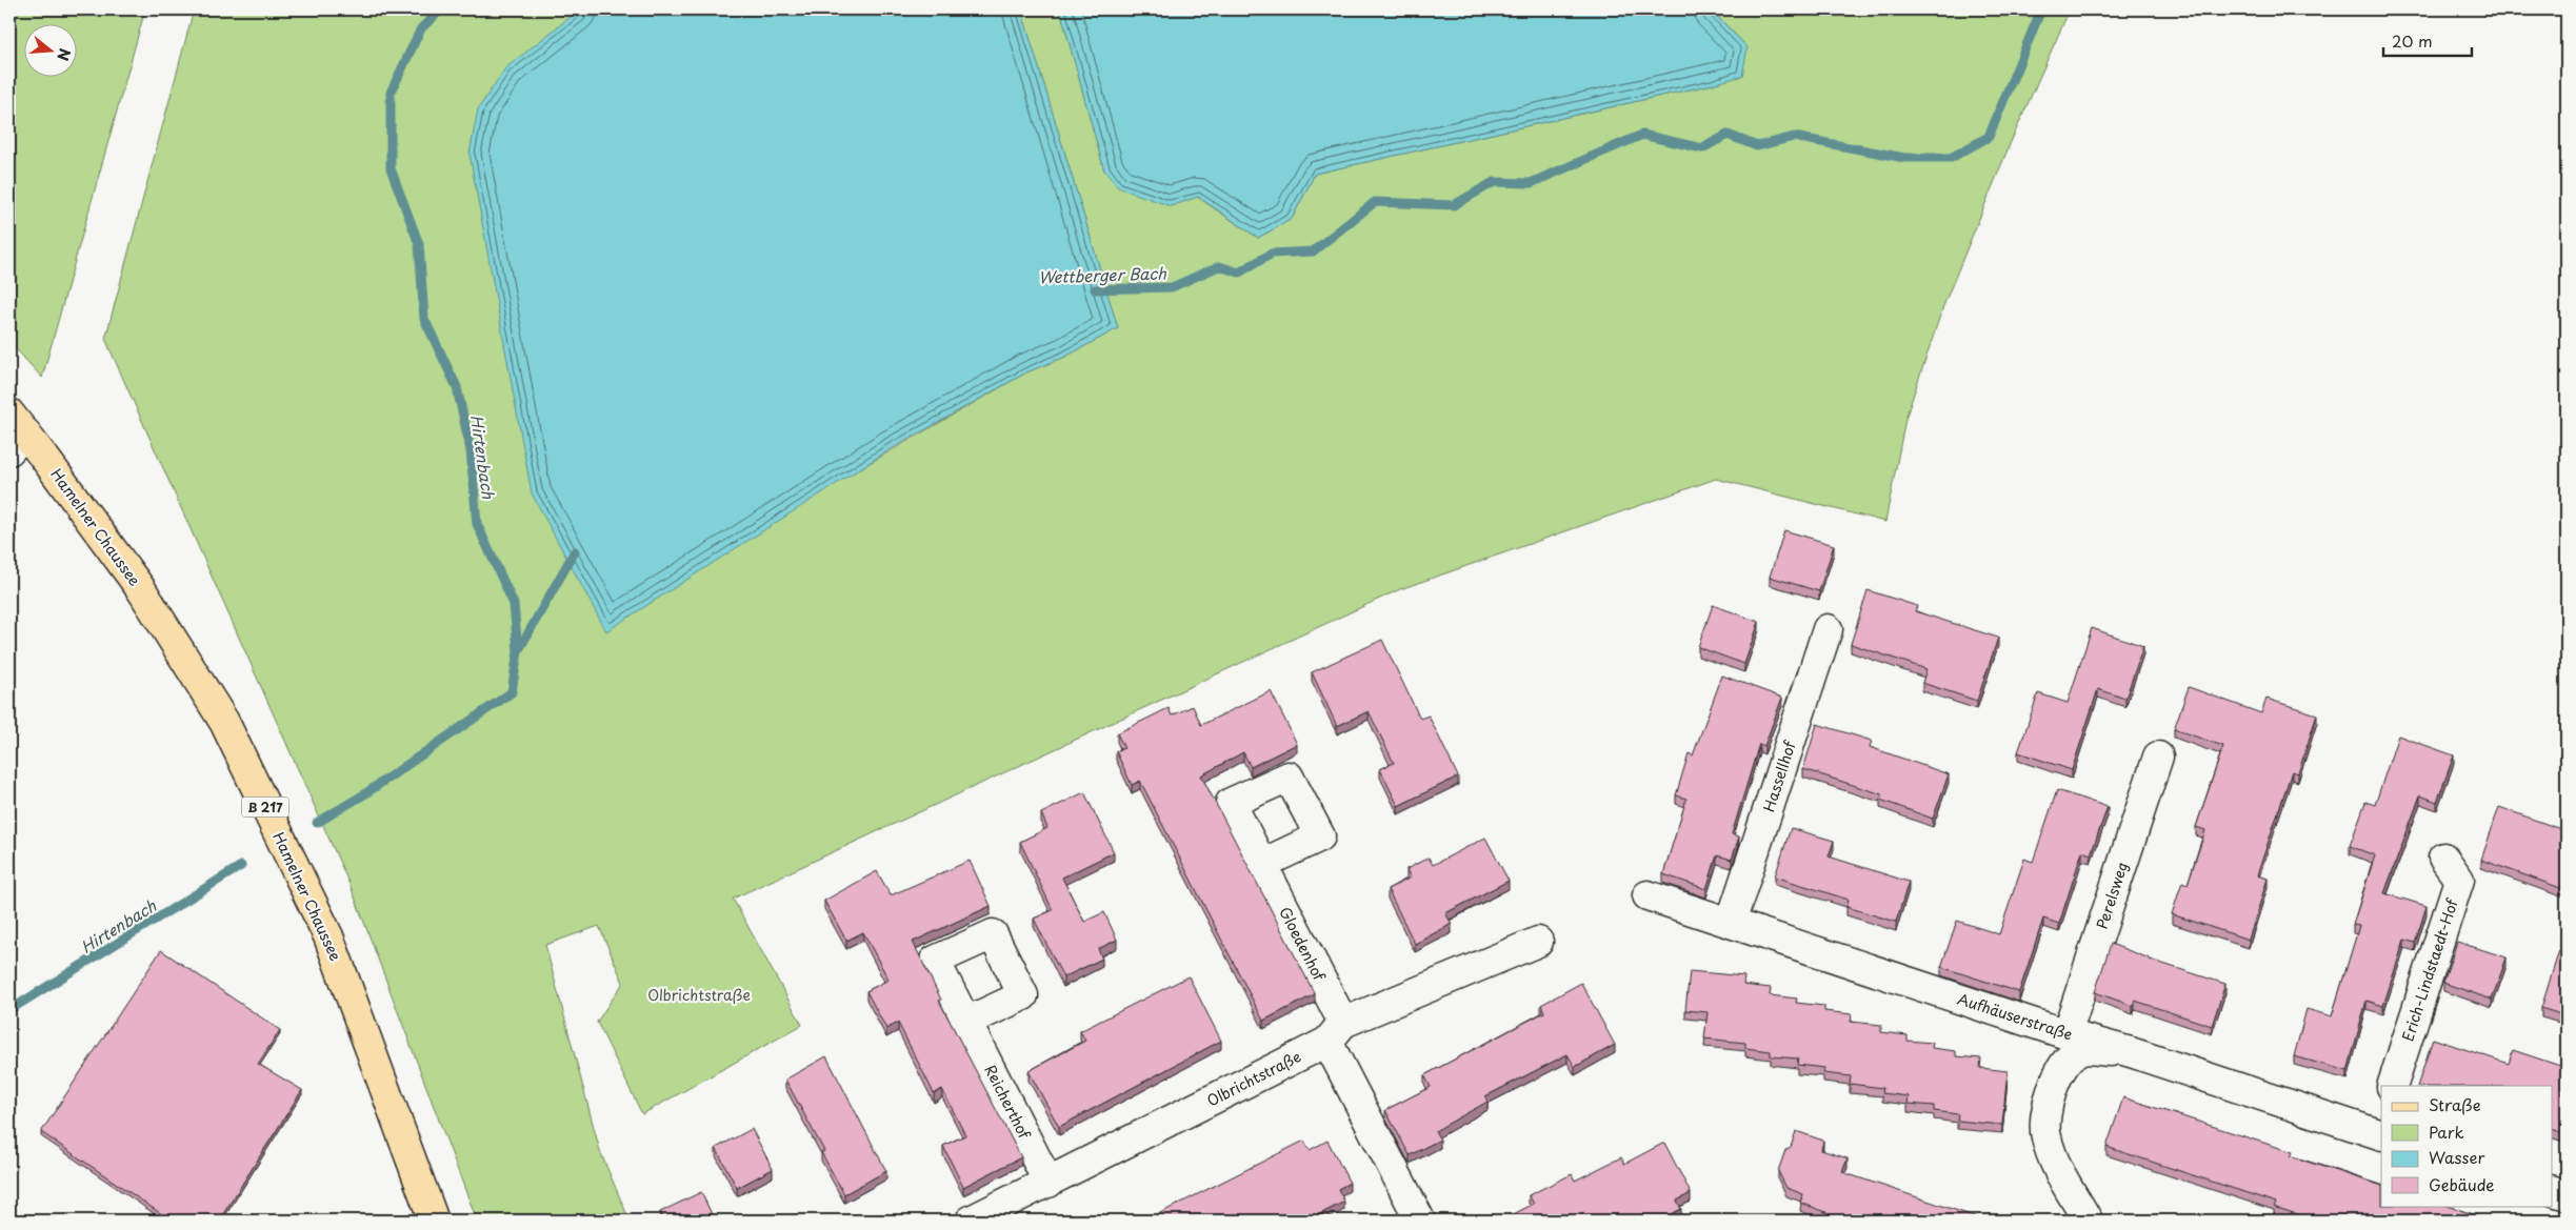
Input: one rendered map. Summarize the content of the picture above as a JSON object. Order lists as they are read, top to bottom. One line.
{"streets":{"main road":["Hamelner Chaussee","B 217"],"street":["Hassellhof","Perelsweg","Gloedenhof","Erich-Lindstaedt-Hof","Aufhäuserstraße","Olbrichtstraße","Reicherthof"]},"crossings":[["Hassellhof","Aufhäuserstraße"],["Perelsweg","Aufhäuserstraße"],["Gloedenhof","Olbrichtstraße"],["Olbrichtstraße","Reicherthof"]],"water":["Wettberger Bach","Hirtenbach"],"parks":["Olbrichtstraße"],"legend":["Straße","Park","Wasser","Gebäude"],"scale_bar":"20 m","north":"right"}
